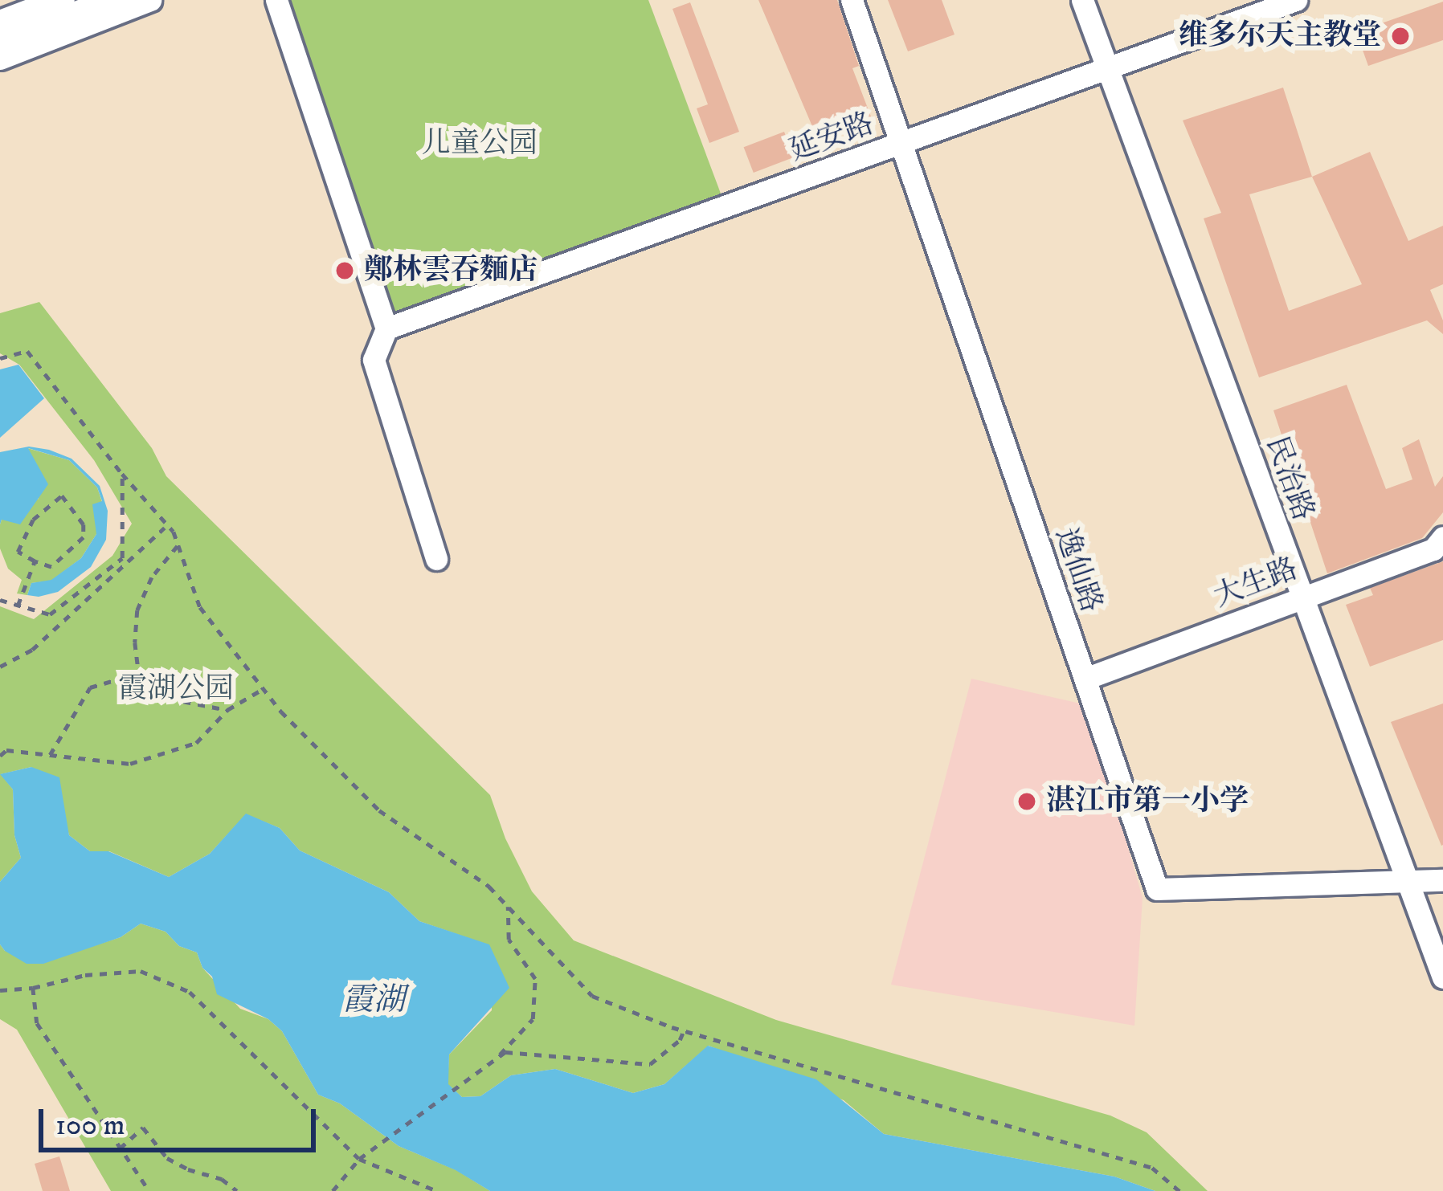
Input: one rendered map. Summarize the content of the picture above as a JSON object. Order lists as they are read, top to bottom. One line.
{"streets":{"street":["延安路","民治路","逸仙路","大生路"]},"crossings":[["延安路","民治路"],["延安路","逸仙路"],["民治路","逸仙路"],["民治路","大生路"],["逸仙路","大生路"]],"water":["霞湖"],"parks":["儿童公园","霞湖公园"],"places":["维多尔天主教堂","鄭林雲吞麵店","湛江市第一小学"],"scale_bar":"100 m"}
